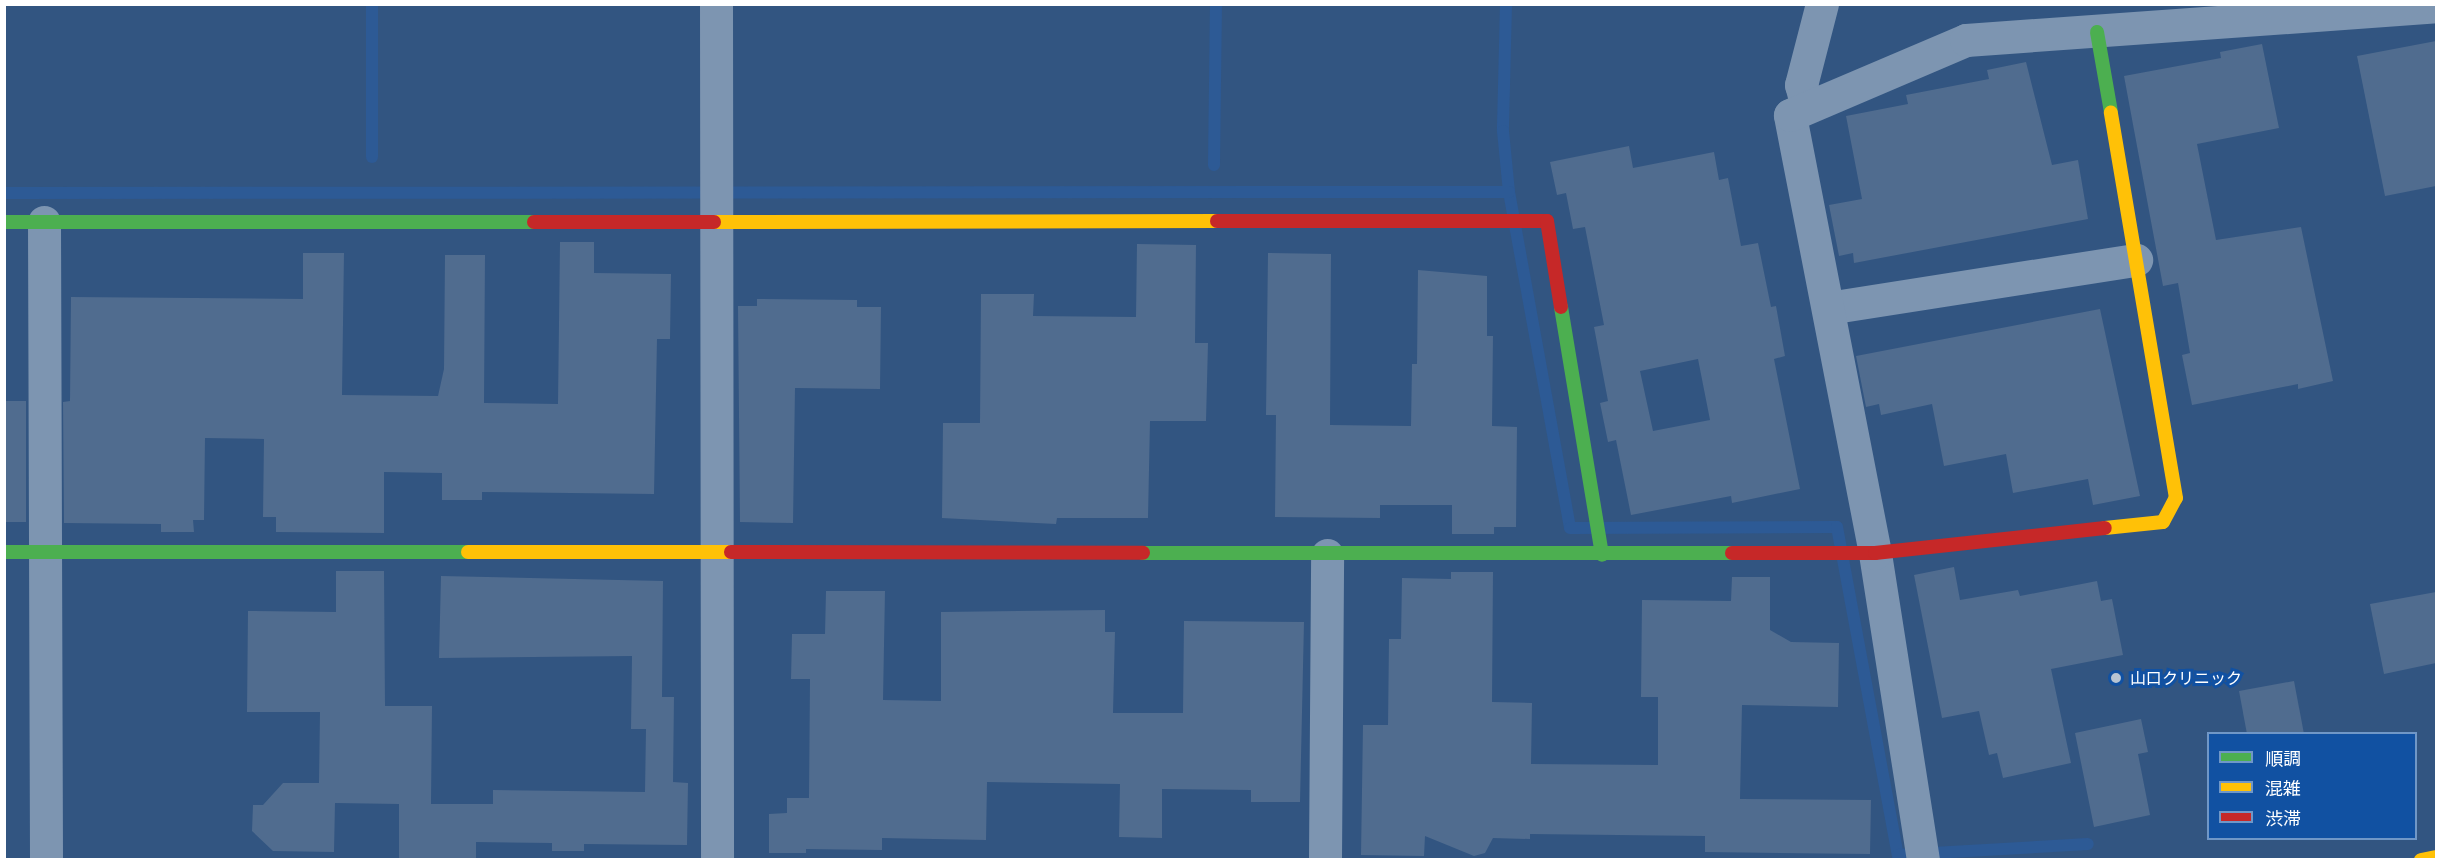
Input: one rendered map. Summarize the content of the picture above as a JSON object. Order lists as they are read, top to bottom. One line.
{"places":["山口クリニック"],"legend":["順調","混雑","渋滞"]}
